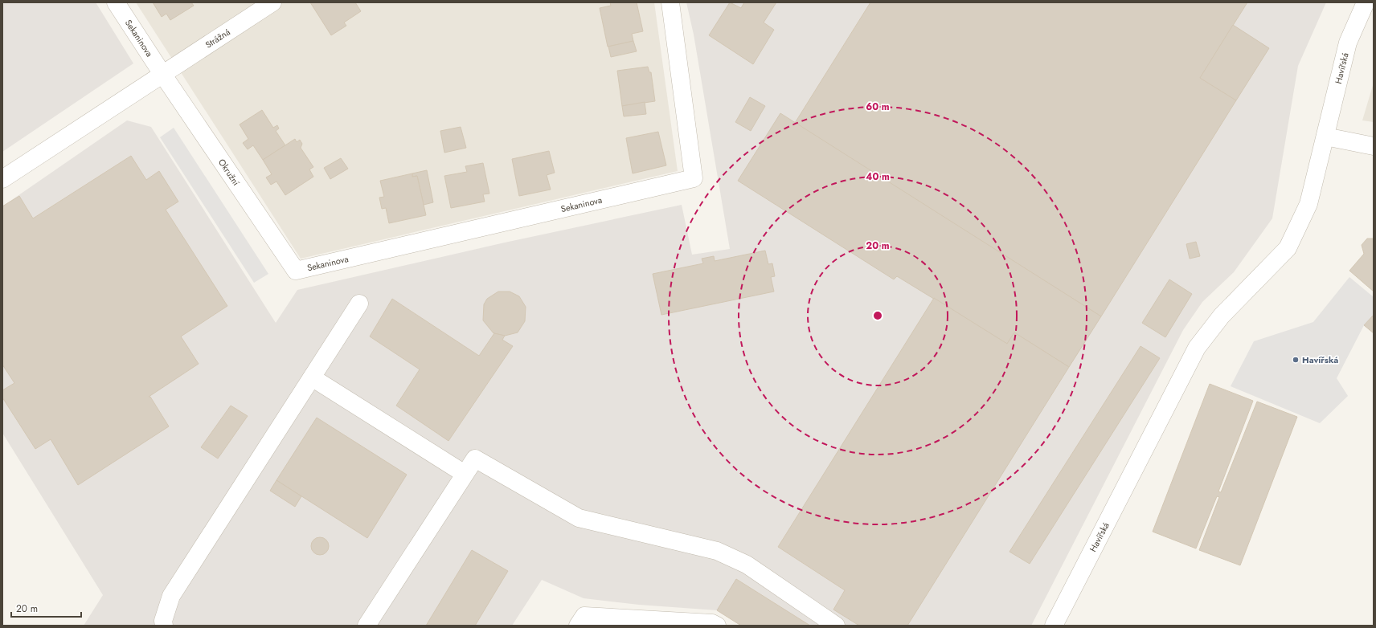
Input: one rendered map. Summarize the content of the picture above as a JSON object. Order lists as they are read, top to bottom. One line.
{"streets":{"street":["Sekaninova","Strážná","Havířská","Okružní"]},"crossings":[["Sekaninova","Strážná"],["Sekaninova","Okružní"],["Strážná","Okružní"]],"places":["Havířská"],"scale_bar":"20 m","rings":["60 m","40 m","20 m"]}
